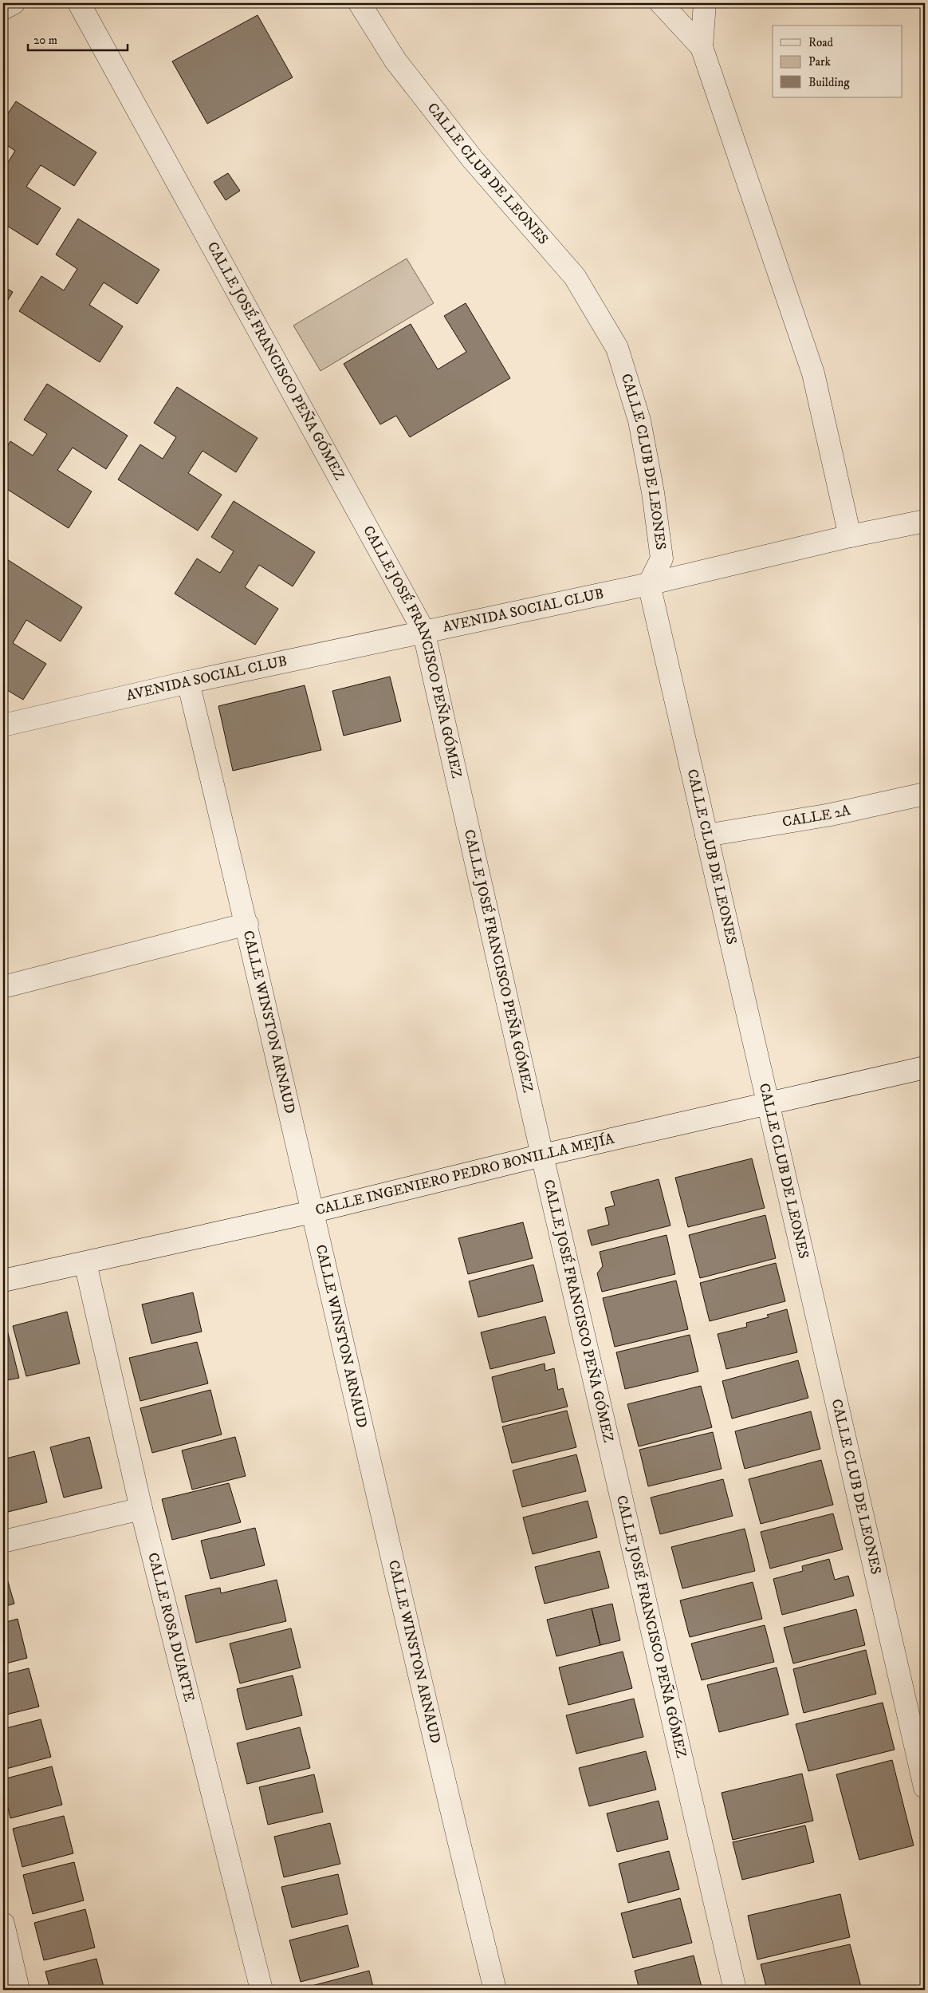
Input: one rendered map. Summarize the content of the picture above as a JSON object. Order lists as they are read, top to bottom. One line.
{"streets":{"street":["CALLE CLUB DE LEONES","CALLE JOSÉ FRANCISCO PEÑA GÓMEZ","AVENIDA SOCIAL CLUB","CALLE 2A","CALLE WINSTON ARNAUD","CALLE INGENIERO PEDRO BONILLA MEJÍA","CALLE ROSA DUARTE"]},"crossings":[["CALLE CLUB DE LEONES","AVENIDA SOCIAL CLUB"],["CALLE CLUB DE LEONES","CALLE 2A"],["CALLE CLUB DE LEONES","CALLE INGENIERO PEDRO BONILLA MEJÍA"],["CALLE JOSÉ FRANCISCO PEÑA GÓMEZ","AVENIDA SOCIAL CLUB"],["CALLE JOSÉ FRANCISCO PEÑA GÓMEZ","CALLE INGENIERO PEDRO BONILLA MEJÍA"],["AVENIDA SOCIAL CLUB","CALLE WINSTON ARNAUD"],["CALLE WINSTON ARNAUD","CALLE INGENIERO PEDRO BONILLA MEJÍA"],["CALLE INGENIERO PEDRO BONILLA MEJÍA","CALLE ROSA DUARTE"]],"legend":["Road","Park","Building"],"scale_bar":"20 m"}
